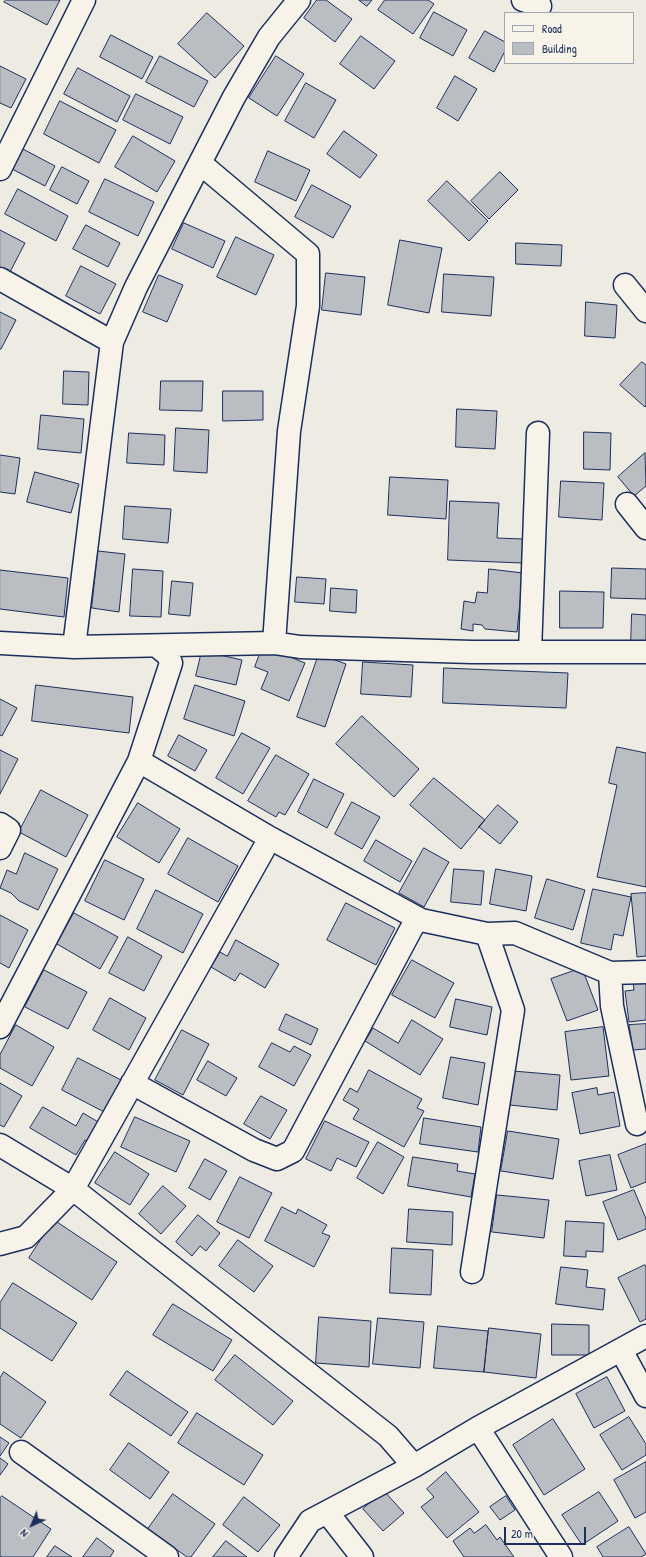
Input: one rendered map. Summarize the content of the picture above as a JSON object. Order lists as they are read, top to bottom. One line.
{"legend":["Road","Building"],"scale_bar":"20 m","north":"bottom left"}
